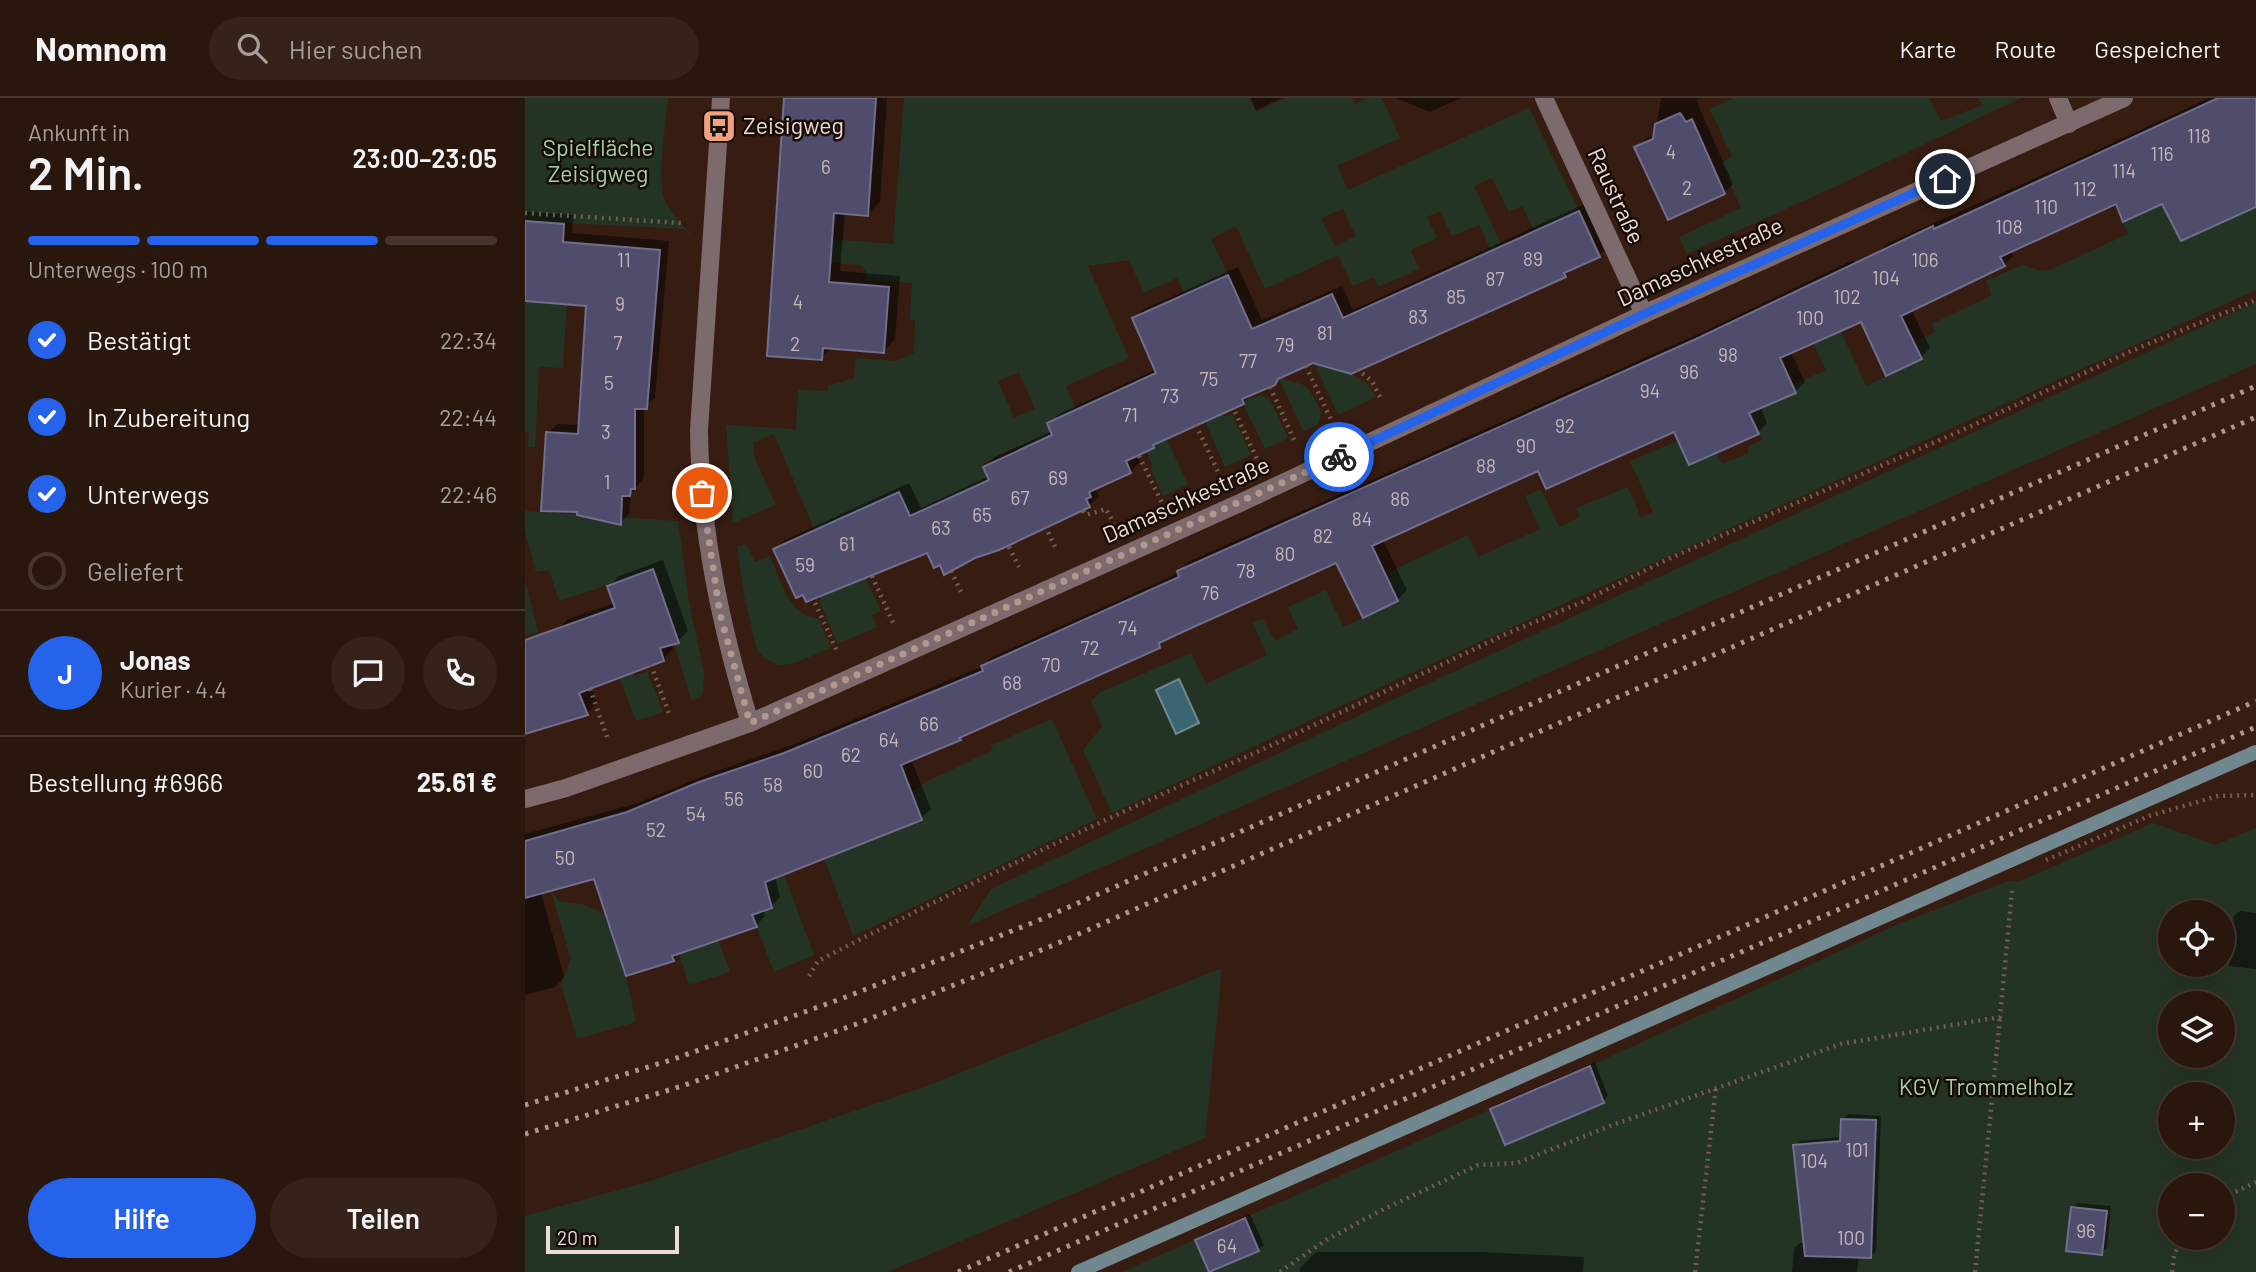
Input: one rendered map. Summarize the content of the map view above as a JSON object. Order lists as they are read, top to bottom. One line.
{"streets":{"street":["Raustraße","Damaschkestraße"]},"crossings":[["Raustraße","Damaschkestraße"]],"parks":["Spielfläche Zeisigweg","KGV Trommelholz"],"places":{"bus stop":["Zeisigweg"]},"house_numbers":["118","4","116","6","114","2","112","110","108","89","11","106","104","87","85","102","4","9","83","100","81","7","2","79","98","77","96","75","5","94","73","71","92","3","90","88","69","1","67","86","65","84","63","82","61","80","59","78","76","74","72","70","68","66","64","62","60","58","56","54","52","50","101","104","96","100","64"],"scale_bar":"20 m","page":{"header":"Nomnom","search":"Hier suchen","nav":["Karte","Route","Gespeichert"],"heading":["2 Min.","Ankunft in","23:00–23:05"],"panel":["Jonas","Kurier · 4.4","Bestellung #6966","25.61 €"],"bar":"Unterwegs · 100 m","list":[["Bestätigt","22:34"],["In Zubereitung","22:44"],["Unterwegs","22:46"],"Geliefert"],"round":"J","map_buttons":["+","−"],"buttons":["Hilfe","Teilen"],"scale":"20 m"}}
